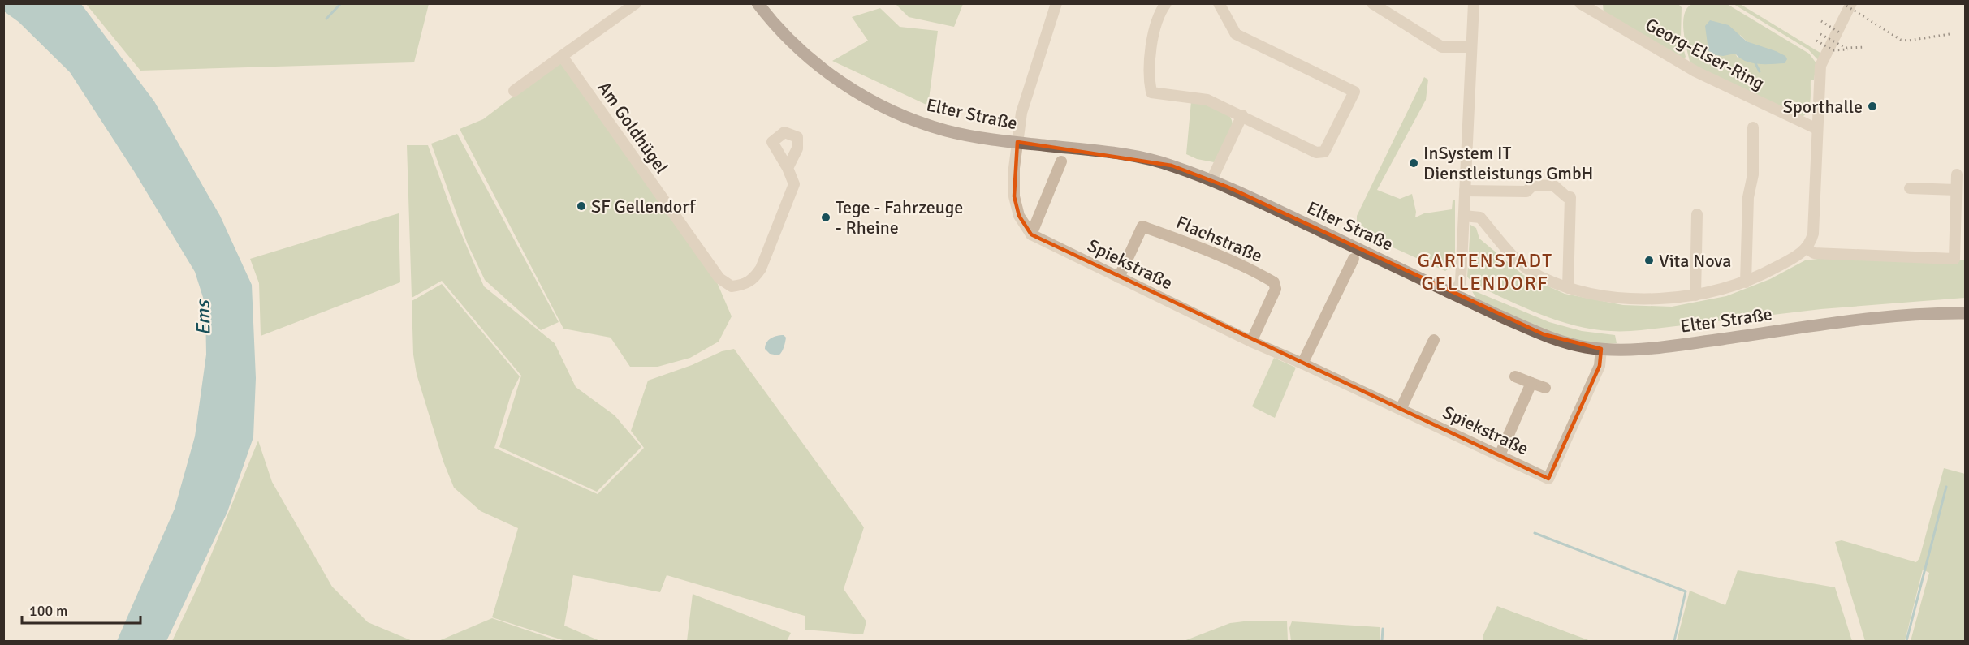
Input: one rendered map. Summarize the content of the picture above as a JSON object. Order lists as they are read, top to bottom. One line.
{"streets":{"main road":["Elter Straße"],"street":["Georg-Elser-Ring","Am Goldhügel","Flachstraße","Spiekstraße"]},"crossings":[["Elter Straße","Spiekstraße"],["Flachstraße","Spiekstraße"]],"districts":["GARTENSTADT GELLENDORF"],"water":["Ems"],"places":["Sporthalle","InSystem IT Dienstleistungs GmbH","SF Gellendorf","Tege - Fahrzeuge - Rheine","Vita Nova"],"scale_bar":"100 m"}
